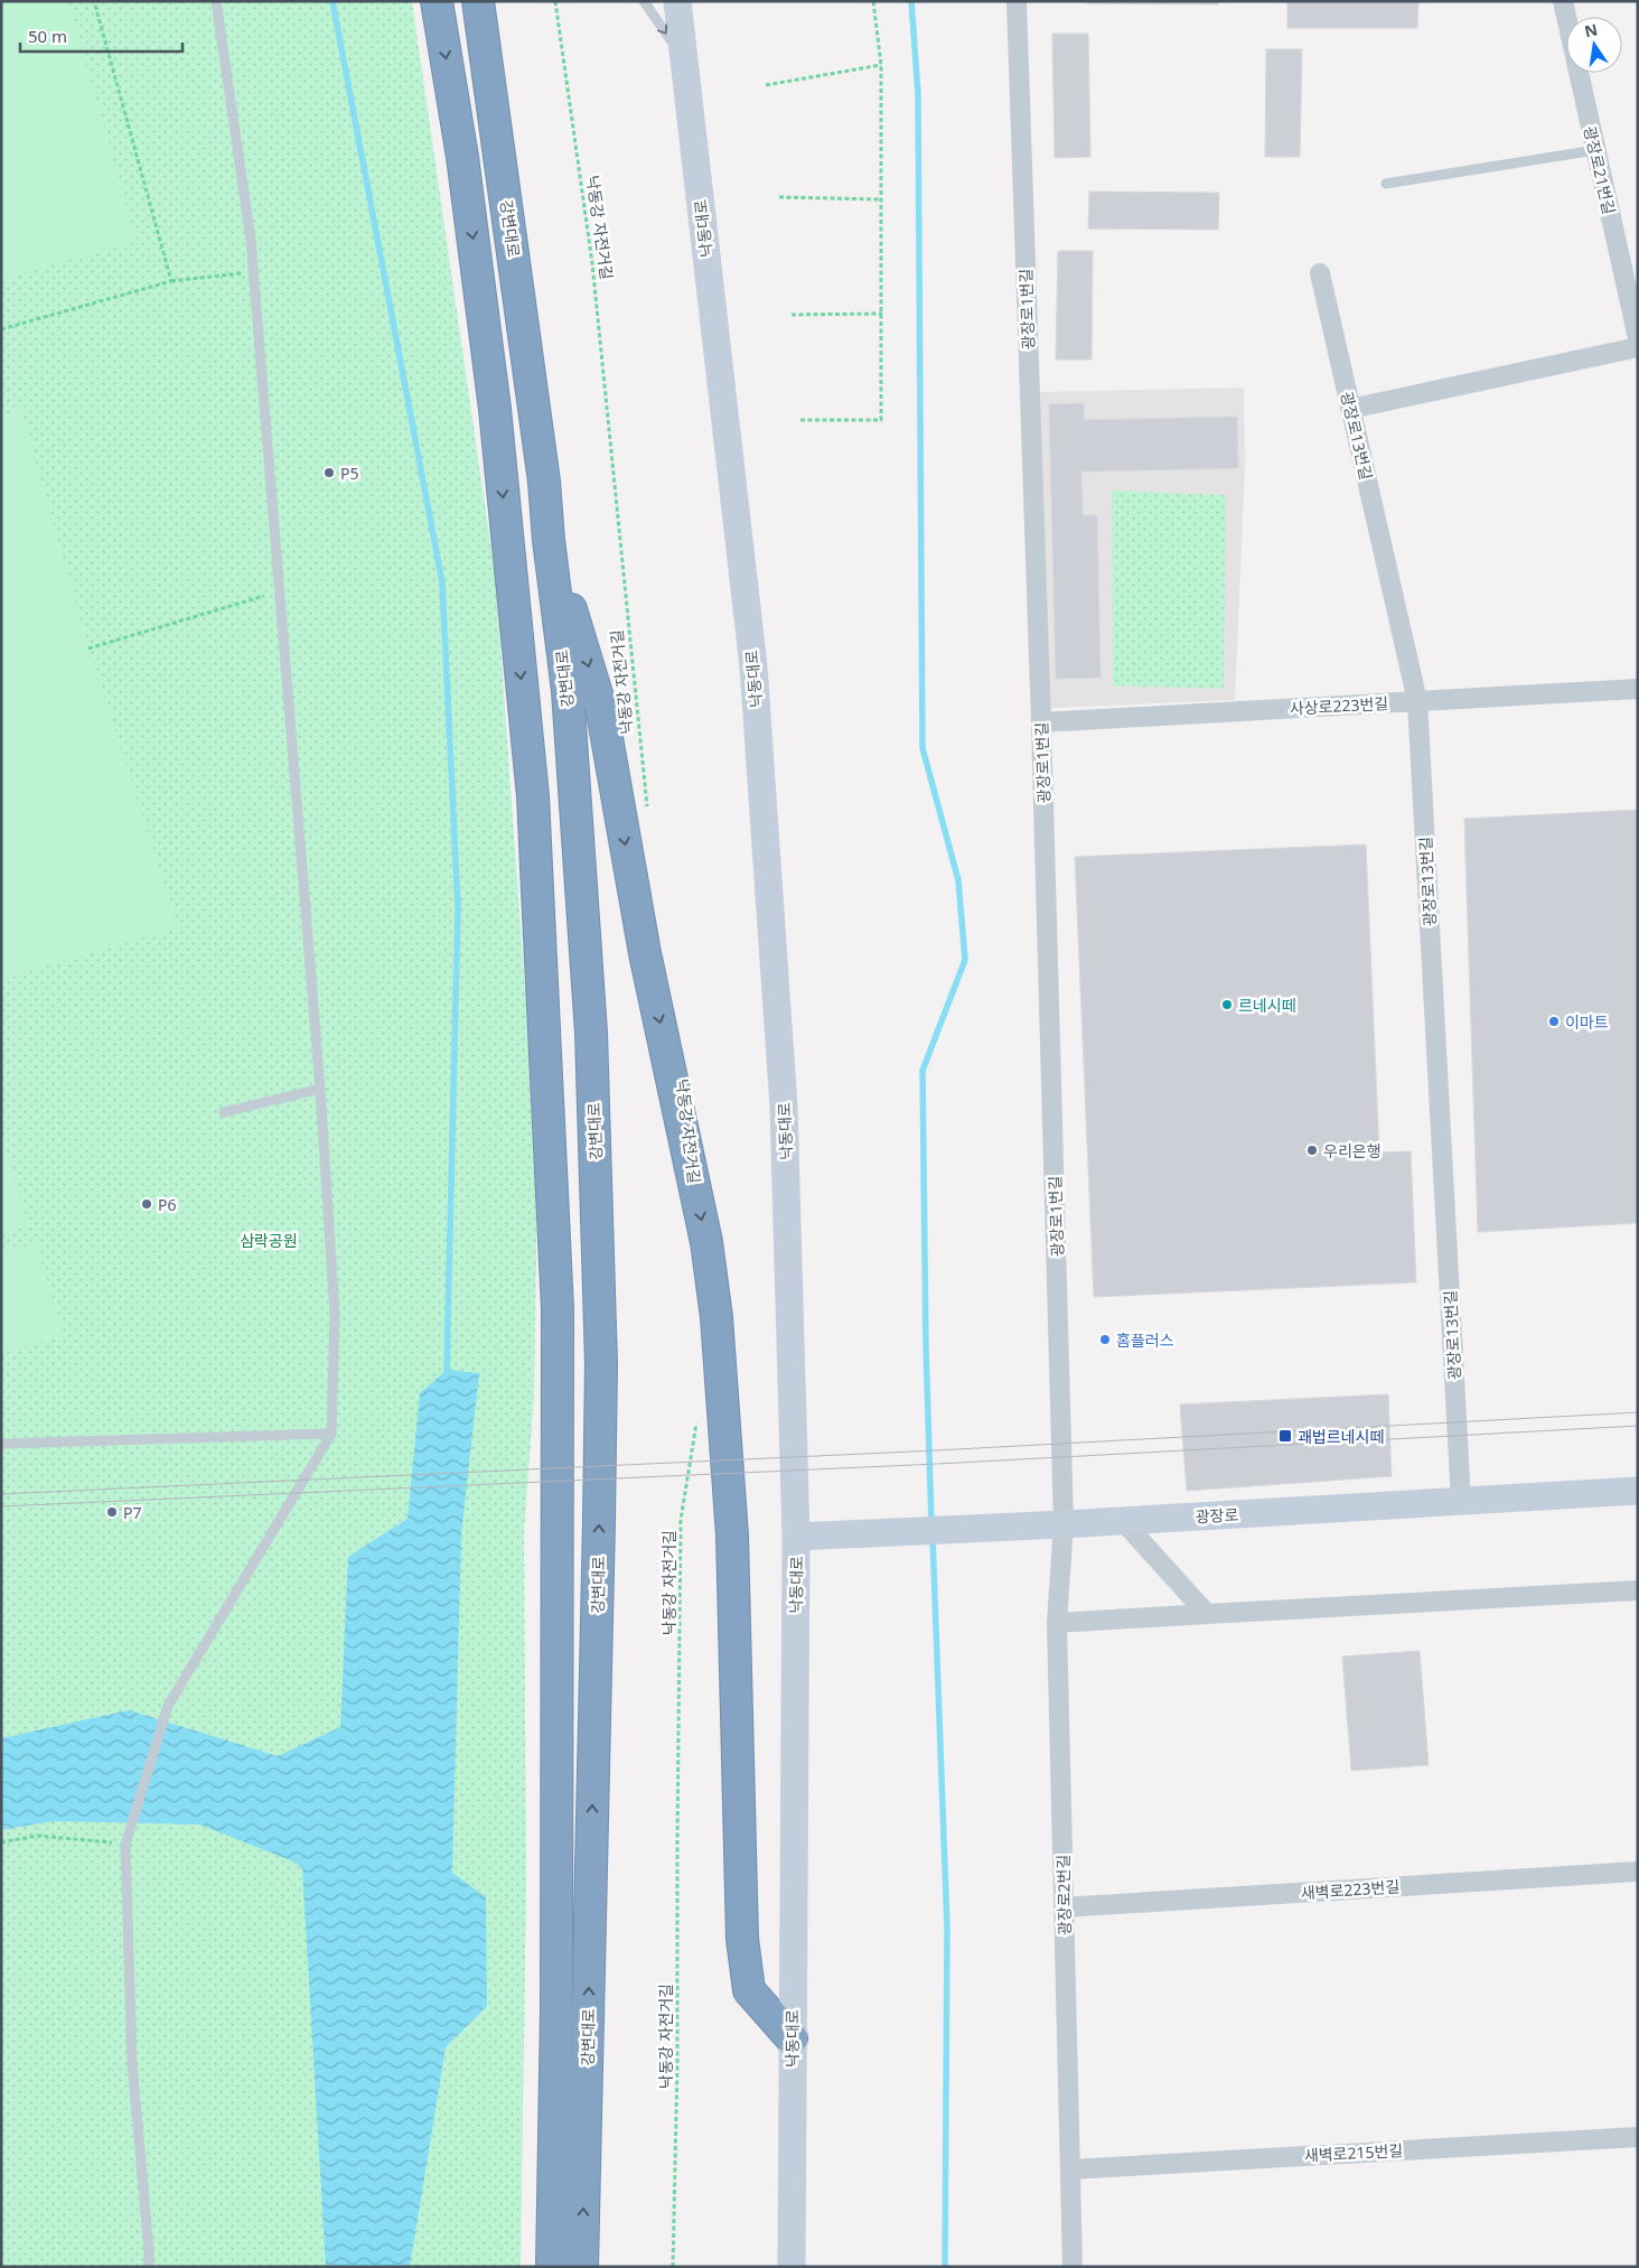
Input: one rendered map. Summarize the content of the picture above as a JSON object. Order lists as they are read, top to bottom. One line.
{"streets":{"highway":["강변대로"],"main road":["낙동대로","광장로"],"street":["광장로21번길","광장로1번길","광장로13번길","사상로223번길","새벽로223번길","광장로2번길","새벽로215번길"],"path":["낙동강 자전거길"]},"crossings":[["낙동대로","광장로"],["광장로1번길","사상로223번길"],["광장로1번길","광장로"],["광장로1번길","광장로2번길"],["광장로13번길","사상로223번길"],["광장로13번길","광장로"],["광장로","광장로2번길"],["새벽로223번길","광장로2번길"],["광장로2번길","새벽로215번길"]],"parks":["삼락공원"],"places":{"other":["P5","르네시떼","이마트","우리은행","P6","홈플러스","P7"],"transit":["괘법르네시떼"]},"scale_bar":"50 m","north":"top"}
